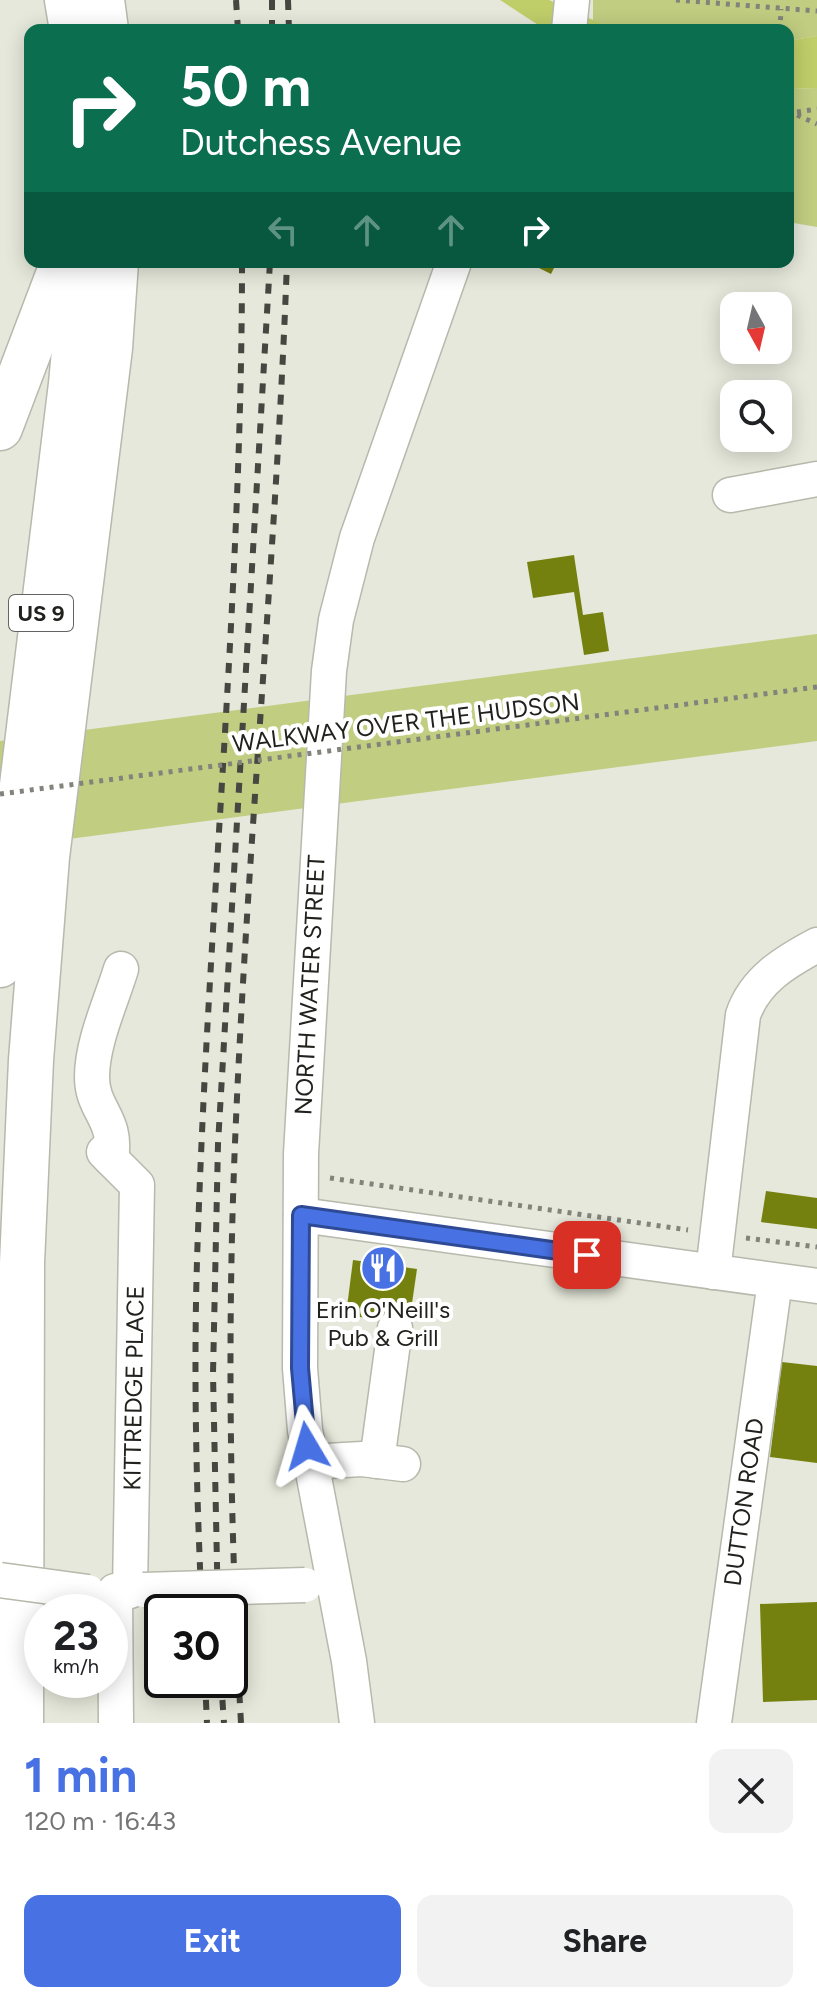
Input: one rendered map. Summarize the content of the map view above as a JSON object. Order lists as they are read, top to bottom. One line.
{"streets":{"highway":["US 9"],"street":["NORTH WATER STREET","KITTREDGE PLACE","DUTTON ROAD"],"path":["WALKWAY OVER THE HUDSON"]},"places":{"restaurant":["Erin O'Neill's Pub & Grill"]},"north":"bottom","page":{"turn":["50 m","Dutchess Avenue"],"speed":"23 km/h","limit":"30","heading":["1 min","120 m · 16:43"],"buttons":["Exit","Share"]}}
